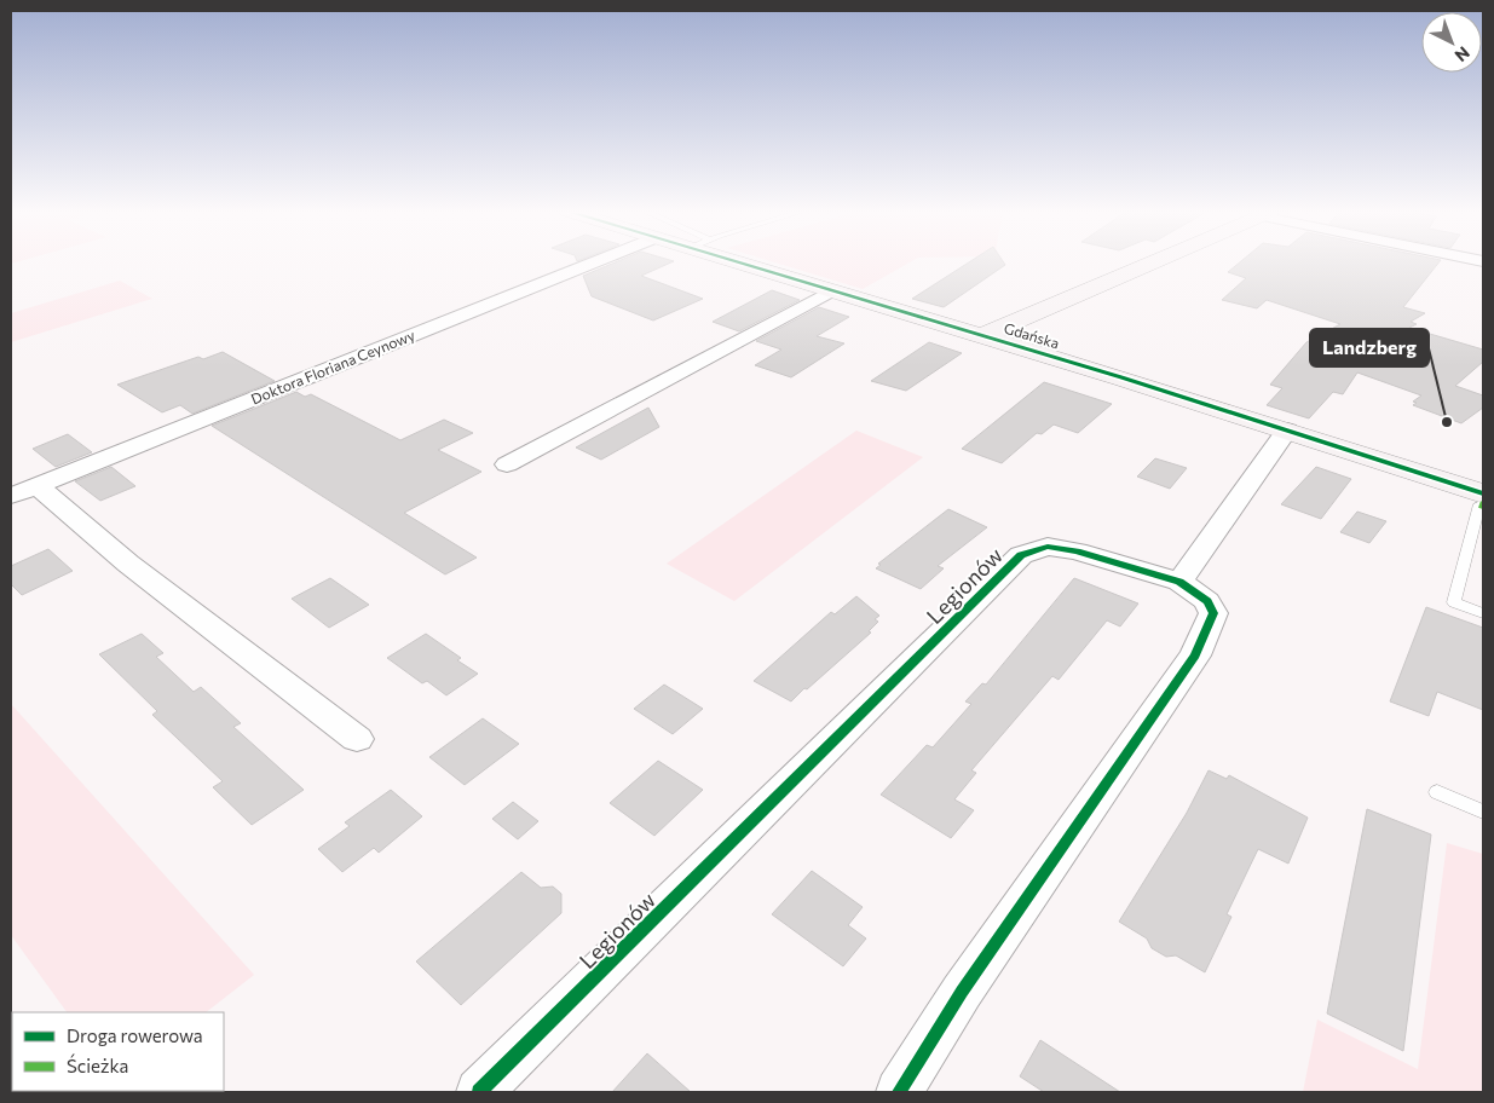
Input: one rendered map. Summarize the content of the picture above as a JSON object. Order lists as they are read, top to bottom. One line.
{"streets":{"main road":["Gdańska"],"street":["Doktora Floriana Ceynowy","Legionów"]},"places":["Landzberg"],"legend":["Droga rowerowa","Ścieżka"],"north":"bottom right"}
